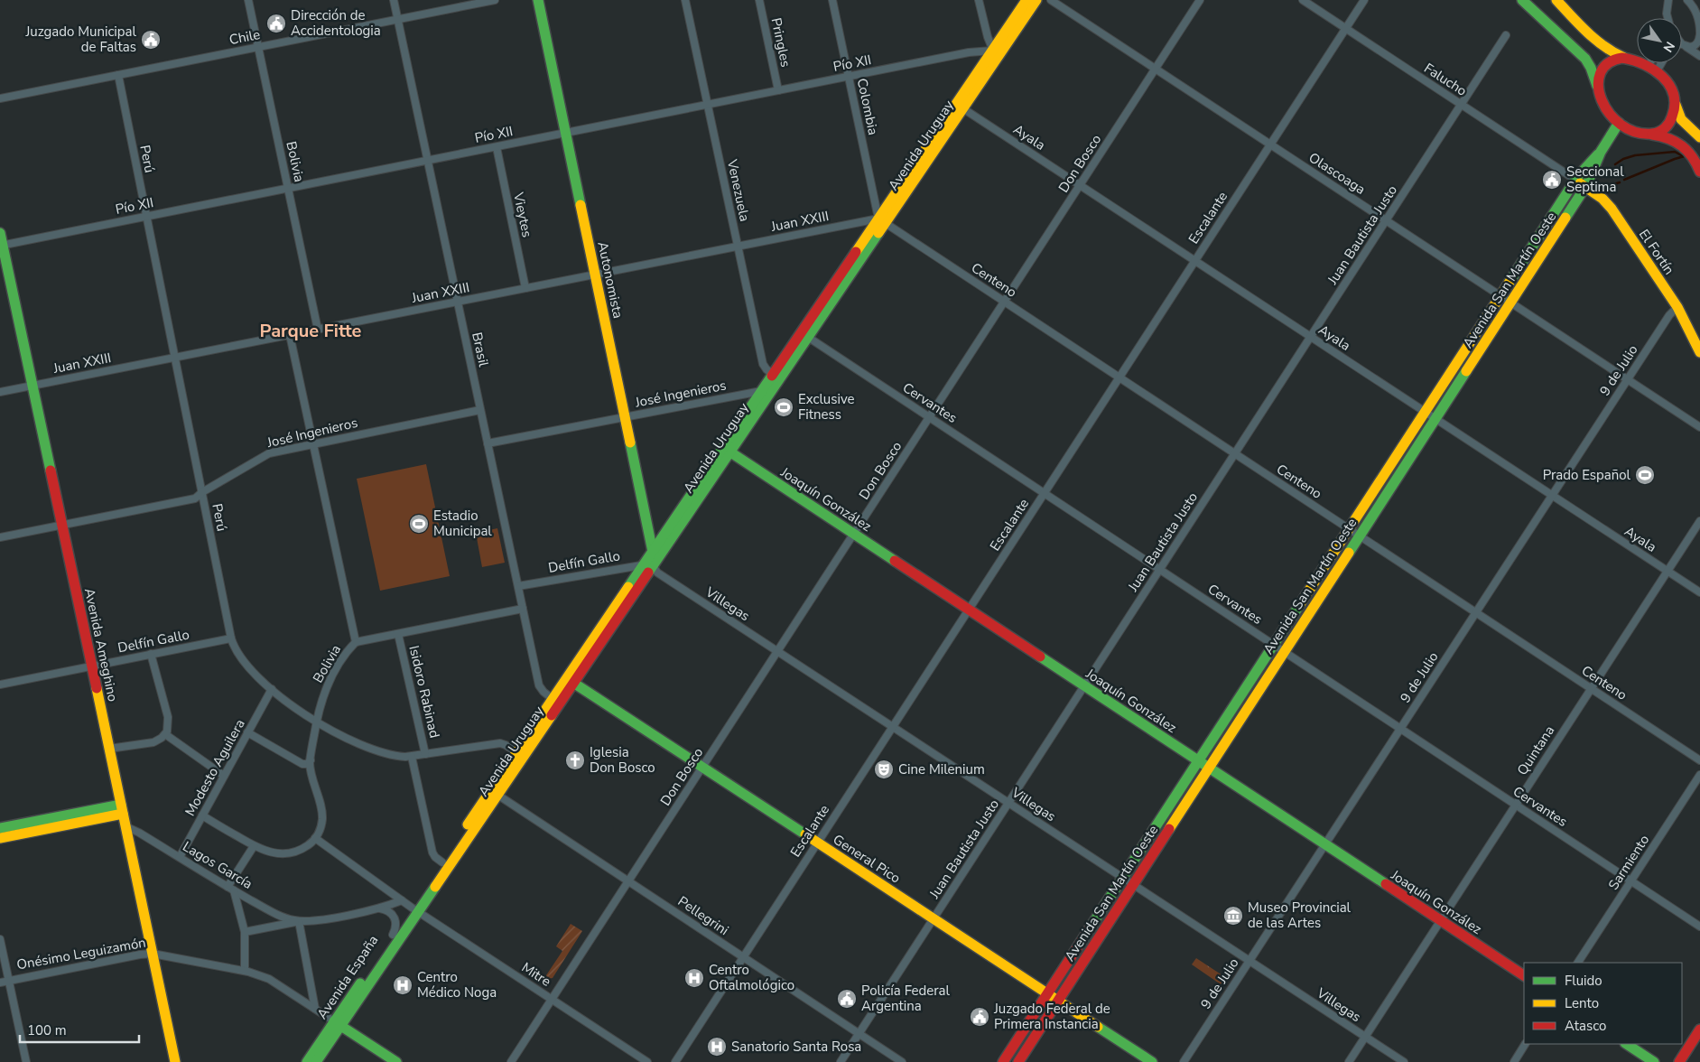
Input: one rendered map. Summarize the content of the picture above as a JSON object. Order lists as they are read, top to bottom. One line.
{"streets":{"main road":["Avenida Uruguay","El Fortín","Autonomista","Avenida San Martín Oeste","Joaquín González","Avenida Ameghino","General Pico","Avenida España"],"street":["Chile","Pringles","Pío XII","Falucho","Colombia","Ayala","Perú","Bolivia","Don Bosco","Olascoaga","Venezuela","Vieytes","Escalante","Juan XXIII","Juan Bautista Justo","Centeno","Brasil","9 de Julio","José Ingenieros","Cervantes","Delfín Gallo","Villegas","Isidoro Rabinad","Quintana","Modesto Aguilera","Sarmiento","Lagos García","Pellegrini","Onésimo Leguizamón","Mitre"]},"crossings":[["Chile","Perú"],["Chile","Bolivia"],["Chile","Brasil"],["Pringles","Pío XII"],["Pío XII","Colombia"],["Pío XII","Avenida Uruguay"],["Pío XII","Perú"],["Pío XII","Bolivia"],["Pío XII","Venezuela"],["Pío XII","Vieytes"],["Pío XII","Autonomista"],["Pío XII","Brasil"],["Pío XII","Avenida Ameghino"],["Falucho","Escalante"],["Falucho","Juan Bautista Justo"],["Falucho","El Fortín"],["Falucho","Avenida San Martín Oeste"],["Colombia","Avenida Uruguay"],["Colombia","Juan XXIII"],["Colombia","Centeno"],["Ayala","Avenida Uruguay"],["Ayala","Don Bosco"],["Ayala","Escalante"],["Ayala","Juan Bautista Justo"],["Ayala","Avenida San Martín Oeste"],["Ayala","9 de Julio"],["Ayala","Quintana"],["Avenida Uruguay","Perú"],["Avenida Uruguay","Venezuela"],["Avenida Uruguay","Juan XXIII"],["Avenida Uruguay","Autonomista"],["Avenida Uruguay","Centeno"],["Avenida Uruguay","Brasil"],["Avenida Uruguay","José Ingenieros"],["Avenida Uruguay","Cervantes"],["Avenida Uruguay","Joaquín González"],["Avenida Uruguay","Delfín Gallo"],["Avenida Uruguay","Villegas"],["Avenida Uruguay","General Pico"],["Avenida Uruguay","Pellegrini"],["Avenida Uruguay","Mitre"],["Avenida Uruguay","Avenida España"],["Perú","Bolivia"],["Perú","Juan XXIII"],["Perú","José Ingenieros"],["Perú","Delfín Gallo"],["Perú","Isidoro Rabinad"],["Perú","Modesto Aguilera"],["Bolivia","Juan XXIII"],["Bolivia","José Ingenieros"],["Don Bosco","Olascoaga"],["Don Bosco","Centeno"],["Don Bosco","Cervantes"],["Don Bosco","Joaquín González"],["Don Bosco","Villegas"],["Don Bosco","General Pico"],["Don Bosco","Pellegrini"],["Don Bosco","Mitre"],["Olascoaga","Escalante"],["Olascoaga","Juan Bautista Justo"],["Olascoaga","Avenida San Martín Oeste"],["Olascoaga","9 de Julio"],["Venezuela","Juan XXIII"],["Vieytes","Juan XXIII"],["Escalante","Centeno"],["Escalante","Cervantes"],["Escalante","Joaquín González"],["Escalante","Villegas"],["Escalante","General Pico"],["Escalante","Pellegrini"],["Juan XXIII","Autonomista"],["Juan XXIII","Centeno"],["Juan XXIII","Brasil"],["Juan XXIII","Avenida Ameghino"],["Juan Bautista Justo","Centeno"],["Juan Bautista Justo","Cervantes"],["Juan Bautista Justo","Joaquín González"],["Juan Bautista Justo","Villegas"],["Juan Bautista Justo","General Pico"],["Juan Bautista Justo","Pellegrini"],["El Fortín","Avenida San Martín Oeste"],["El Fortín","9 de Julio"],["Autonomista","José Ingenieros"],["Autonomista","Delfín Gallo"],["Autonomista","Villegas"],["Centeno","Avenida San Martín Oeste"],["Centeno","9 de Julio"],["Centeno","Quintana"],["Avenida San Martín Oeste","Cervantes"],["Avenida San Martín Oeste","Joaquín González"],["Avenida San Martín Oeste","Villegas"],["Avenida San Martín Oeste","General Pico"],["Brasil","José Ingenieros"],["Brasil","Delfín Gallo"],["9 de Julio","Cervantes"],["9 de Julio","Joaquín González"],["9 de Julio","Villegas"],["José Ingenieros","Avenida Ameghino"],["Cervantes","Quintana"],["Cervantes","Sarmiento"],["Joaquín González","Quintana"],["Delfín Gallo","Villegas"],["Delfín Gallo","Avenida Ameghino"],["Villegas","Quintana"],["Avenida Ameghino","Lagos García"],["Avenida Ameghino","Onésimo Leguizamón"],["Modesto Aguilera","Lagos García"],["Onésimo Leguizamón","Avenida España"],["Mitre","Avenida España"]],"districts":["Parque Fitte"],"places":{"public building":["Dirección de Accidentologia","Juzgado Municipal de Faltas","Seccional Septima","Policía Federal Argentina","Juzgado Federal de Primera Instancia"],"sports":["Exclusive Fitness","Prado Español","Estadio Municipal"],"church":["Iglesia Don Bosco"],"theatre":["Cine Milenium"],"museum":["Museo Provincial de las Artes"],"hospital":["Centro Oftalmológico","Centro Médico Noga","Sanatorio Santa Rosa"]},"legend":["Fluido","Lento","Atasco"],"scale_bar":"100 m","north":"bottom right"}
